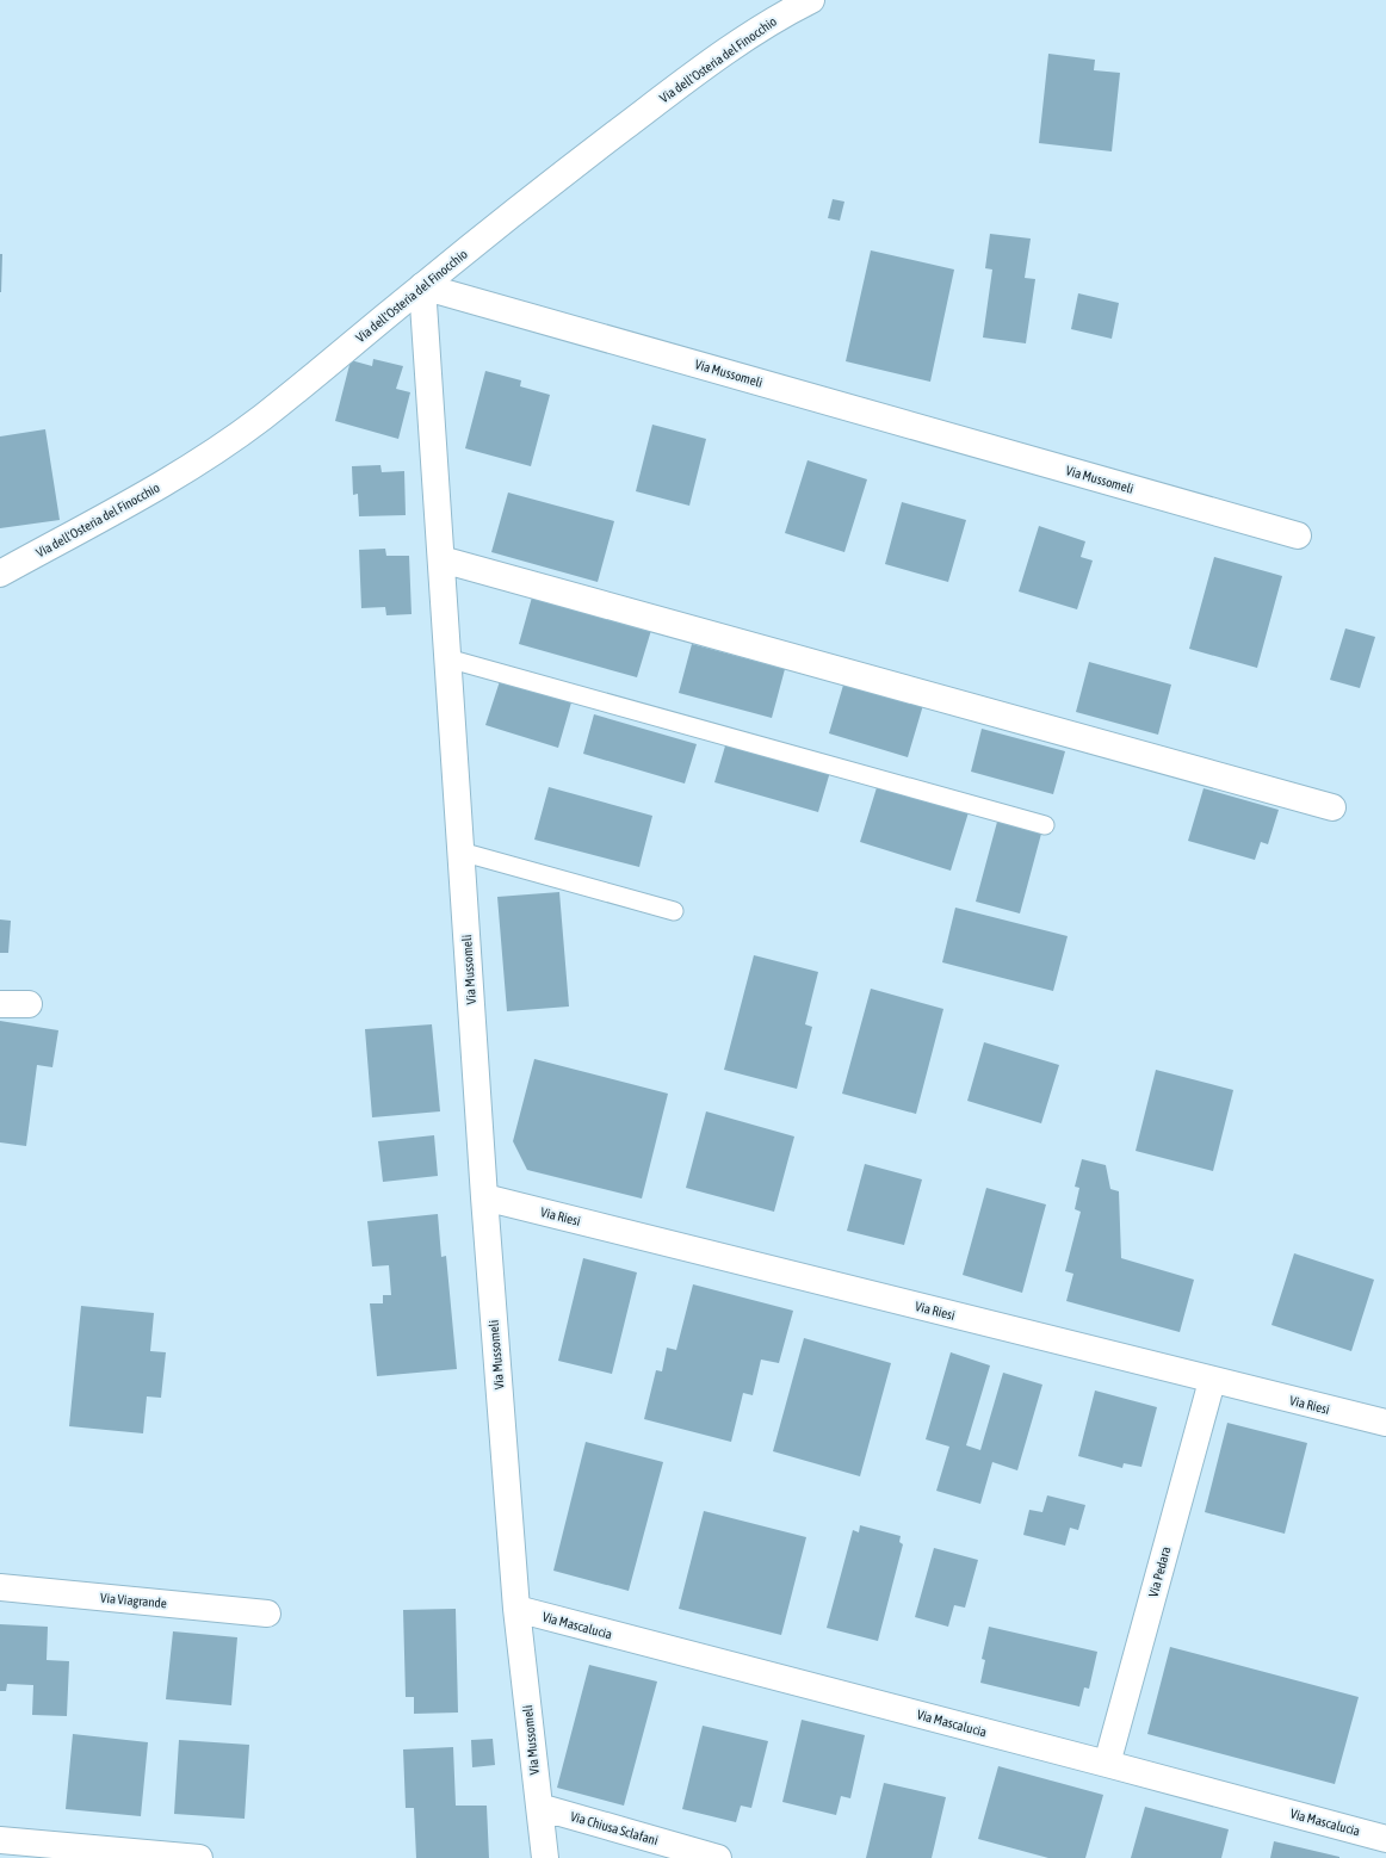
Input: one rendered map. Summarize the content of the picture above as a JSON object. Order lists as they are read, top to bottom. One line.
{"streets":{"street":["Via dell'Osteria del Finocchio","Via Mussomeli","Via Riesi","Via Pedara","Via Viagrande","Via Mascalucia","Via Chiusa Sclafani"]},"crossings":[["Via dell'Osteria del Finocchio","Via Mussomeli"],["Via Mussomeli","Via Riesi"],["Via Mussomeli","Via Mascalucia"],["Via Mussomeli","Via Chiusa Sclafani"],["Via Riesi","Via Pedara"],["Via Pedara","Via Mascalucia"]]}
